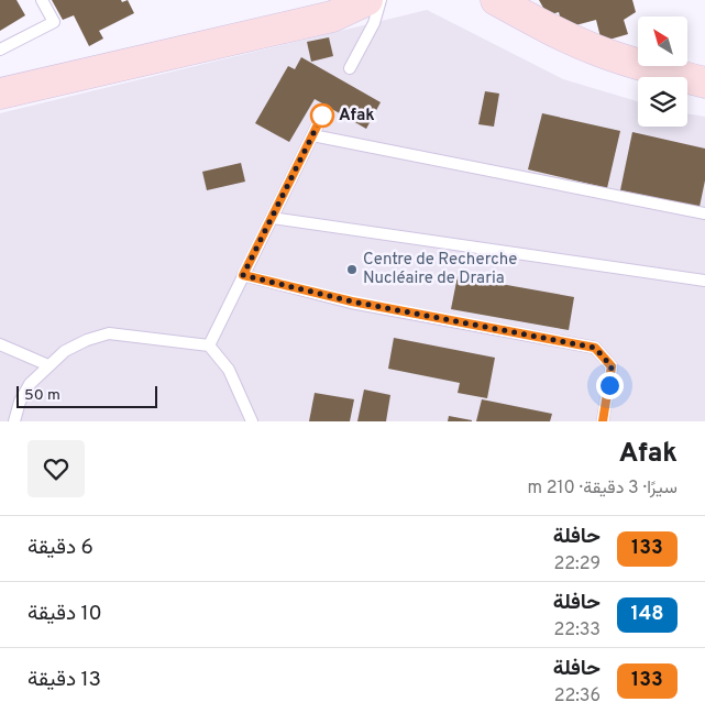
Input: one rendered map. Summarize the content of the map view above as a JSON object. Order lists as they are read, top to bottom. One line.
{"places":["Afak","Centre de Recherche Nucléaire de Draria"],"lines":["bus line 133"],"scale_bar":"50 m","north":"top left","page":{"scale":"50 m","heading":["Afak","سيرًا · 3 دقيقة · 210 m"],"list":[{"mark":"133","name":"حافلة","note":"22:29","value":"6 دقيقة"},{"mark":"148","name":"حافلة","note":"22:33","value":"10 دقيقة"},{"mark":"133","name":"حافلة","note":"22:36","value":"13 دقيقة"}]}}
